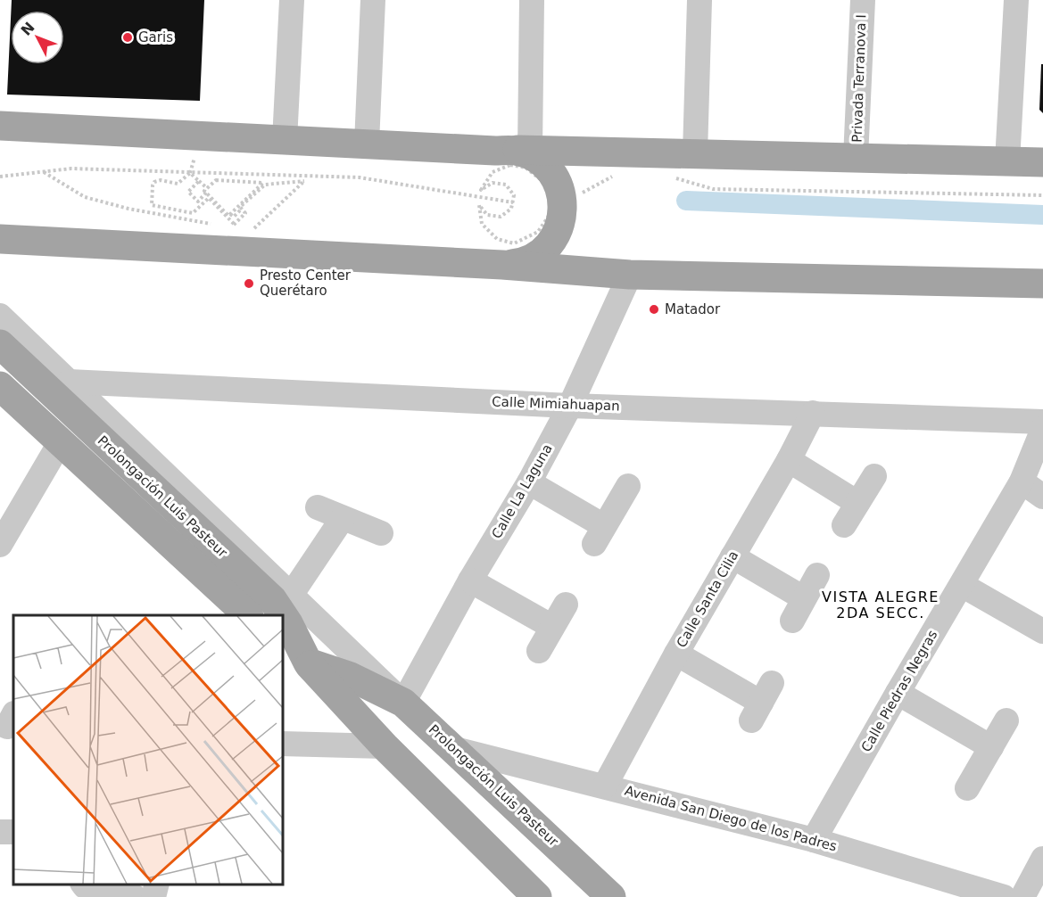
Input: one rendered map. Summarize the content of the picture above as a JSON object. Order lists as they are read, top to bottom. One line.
{"streets":{"main road":["Prolongación Luis Pasteur"],"street":["Privada Terranova I","Calle Mimiahuapan","Calle La Laguna","Calle Santa Cilia","Calle Piedras Negras","Avenida San Diego de los Padres"]},"crossings":[["Calle Mimiahuapan","Calle La Laguna"],["Calle Mimiahuapan","Calle Santa Cilia"],["Calle La Laguna","Prolongación Luis Pasteur"],["Prolongación Luis Pasteur","Avenida San Diego de los Padres"],["Calle Santa Cilia","Avenida San Diego de los Padres"],["Calle Piedras Negras","Avenida San Diego de los Padres"]],"districts":["VISTA ALEGRE 2DA SECC."],"places":["Garis","Presto Center Querétaro","Matador"],"north":"top left"}
